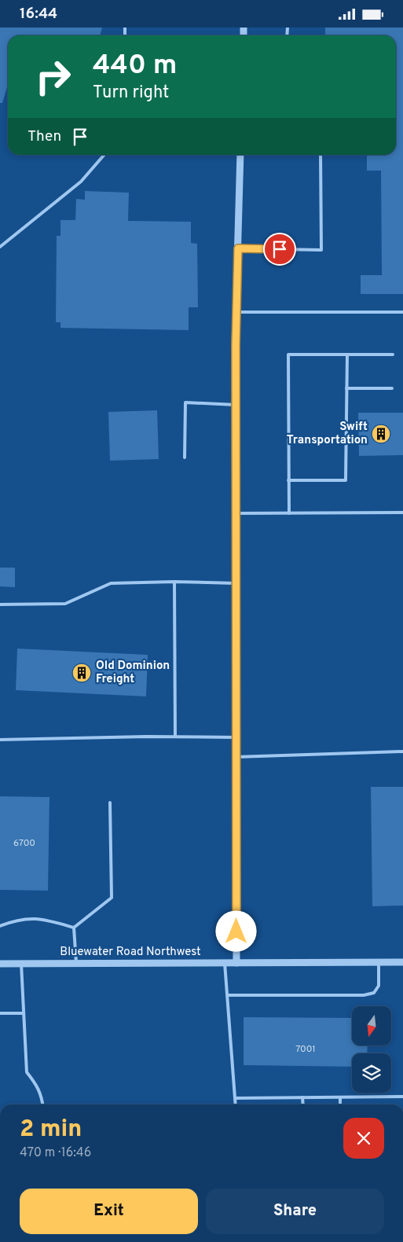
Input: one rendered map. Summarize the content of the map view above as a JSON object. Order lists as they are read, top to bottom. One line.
{"streets":{"street":["Bluewater Road Northwest"]},"places":{"building":["Swift Transportation","Old Dominion Freight"]},"house_numbers":["6700","7001"],"north":"bottom","page":{"status":"16:44","turn":["440 m","Turn right"],"then":"Then","heading":["2 min","470 m · 16:46"],"buttons":["Exit","Share"]}}
